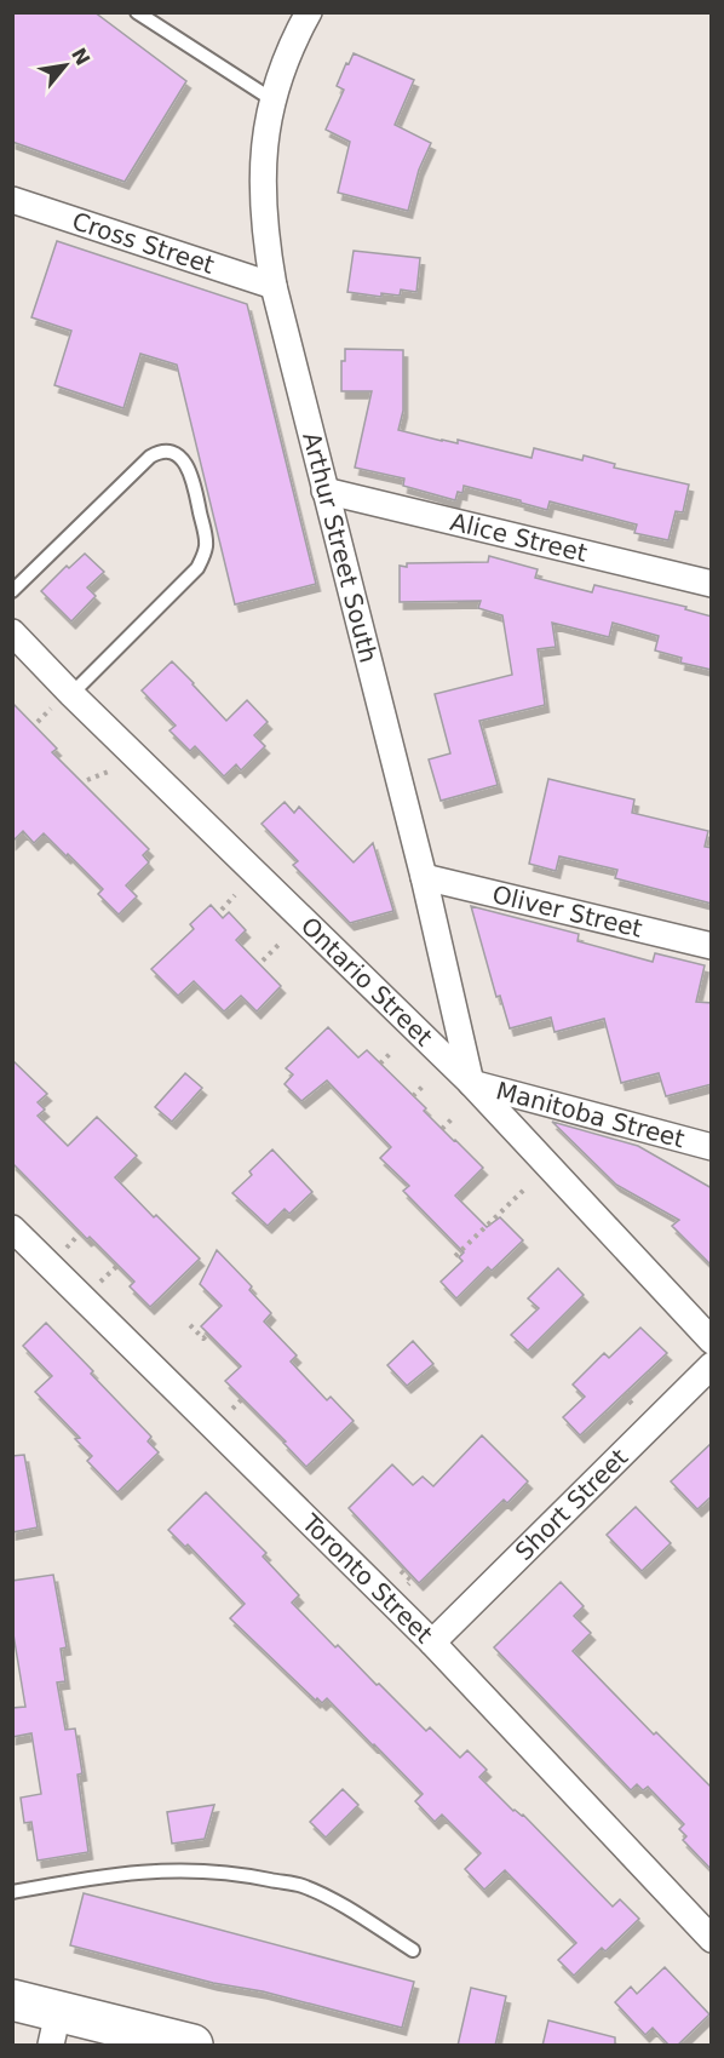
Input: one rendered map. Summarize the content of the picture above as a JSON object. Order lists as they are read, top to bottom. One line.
{"streets":{"street":["Cross Street","Alice Street","Arthur Street South","Oliver Street","Ontario Street","Manitoba Street","Short Street","Toronto Street"]},"crossings":[["Cross Street","Arthur Street South"],["Alice Street","Arthur Street South"],["Arthur Street South","Oliver Street"],["Arthur Street South","Ontario Street"],["Arthur Street South","Manitoba Street"],["Ontario Street","Manitoba Street"],["Short Street","Toronto Street"]],"north":"top right"}
